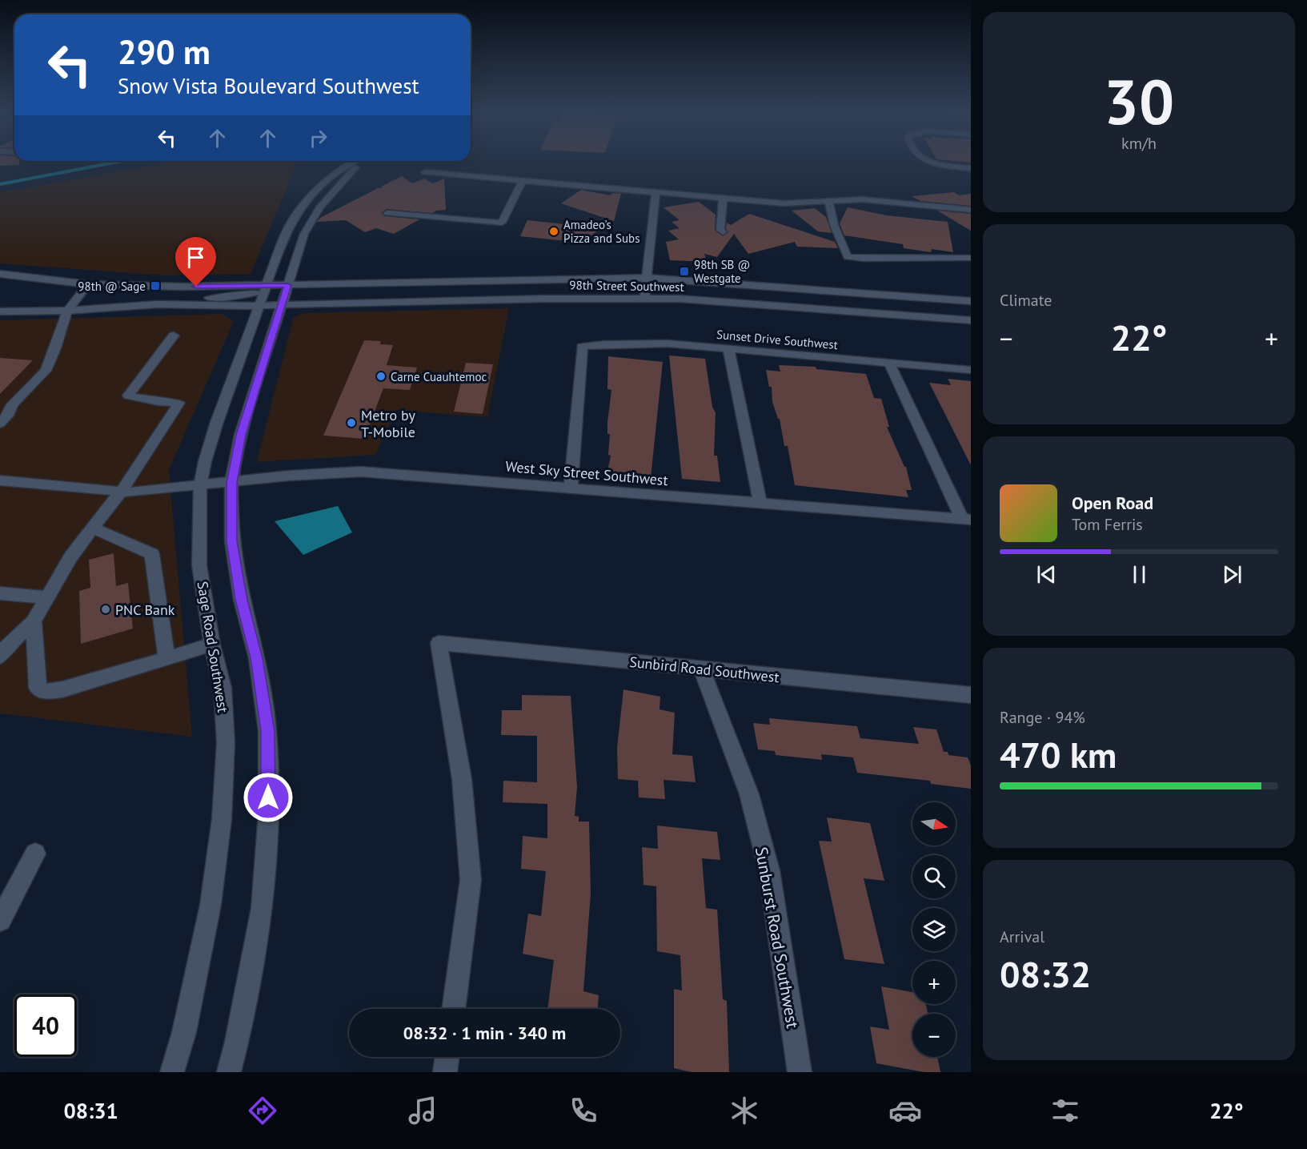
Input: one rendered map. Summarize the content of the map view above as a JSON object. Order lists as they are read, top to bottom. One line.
{"streets":{"street":["98th Street Southwest","Sunset Drive Southwest","West Sky Street Southwest","Sage Road Southwest","Sunbird Road Southwest","Sunburst Road Southwest"]},"crossings":[["98th Street Southwest","Sage Road Southwest"],["Sunset Drive Southwest","West Sky Street Southwest"],["West Sky Street Southwest","Sage Road Southwest"],["Sunbird Road Southwest","Sunburst Road Southwest"]],"places":{"other":["Amadeo's Pizza and Subs","Carne Cuauhtemoc","Metro by T-Mobile","PNC Bank"],"transit":["98th SB @ Westgate","98th @ Sage"]},"north":"right","page":{"tile":[["30","km/h"],"Climate",["Range · 94%","470 km"],["Arrival","08:32"]],"turn":["290 m","Snow Vista Boulevard Southwest"],"heat":["−","22°","+"],"song":["Open Road","Tom Ferris"],"map_buttons":["+","−"],"limit":"40","trip":"08:32 · 1 min · 340 m","tabs":["08:31","22°"]}}
